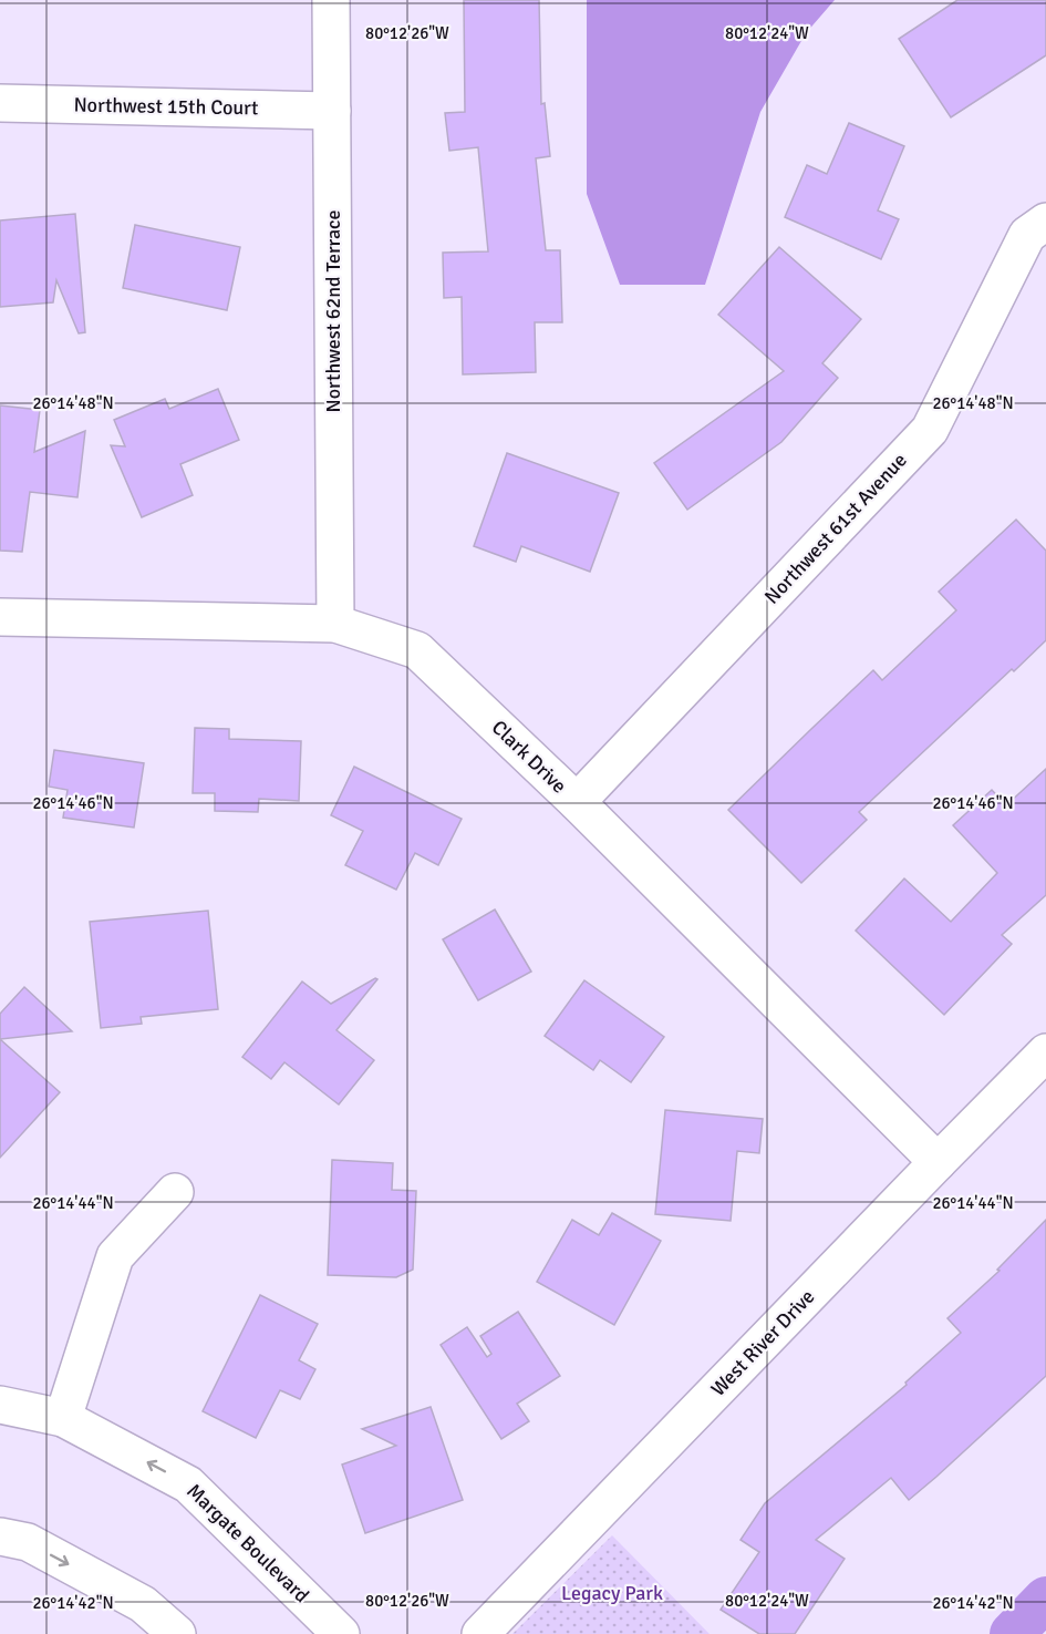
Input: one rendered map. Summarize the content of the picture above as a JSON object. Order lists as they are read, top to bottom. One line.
{"streets":{"street":["Northwest 15th Court","Northwest 62nd Terrace","Northwest 61st Avenue","Clark Drive","West River Drive","Margate Boulevard"]},"crossings":[["Northwest 15th Court","Northwest 62nd Terrace"],["Northwest 62nd Terrace","Clark Drive"],["Northwest 61st Avenue","Clark Drive"],["Clark Drive","West River Drive"]],"parks":["Legacy Park"],"coordinates":["80°12'26\"W","80°12'24\"W","26°14'48\"N","26°14'46\"N","26°14'44\"N","26°14'42\"N"]}
